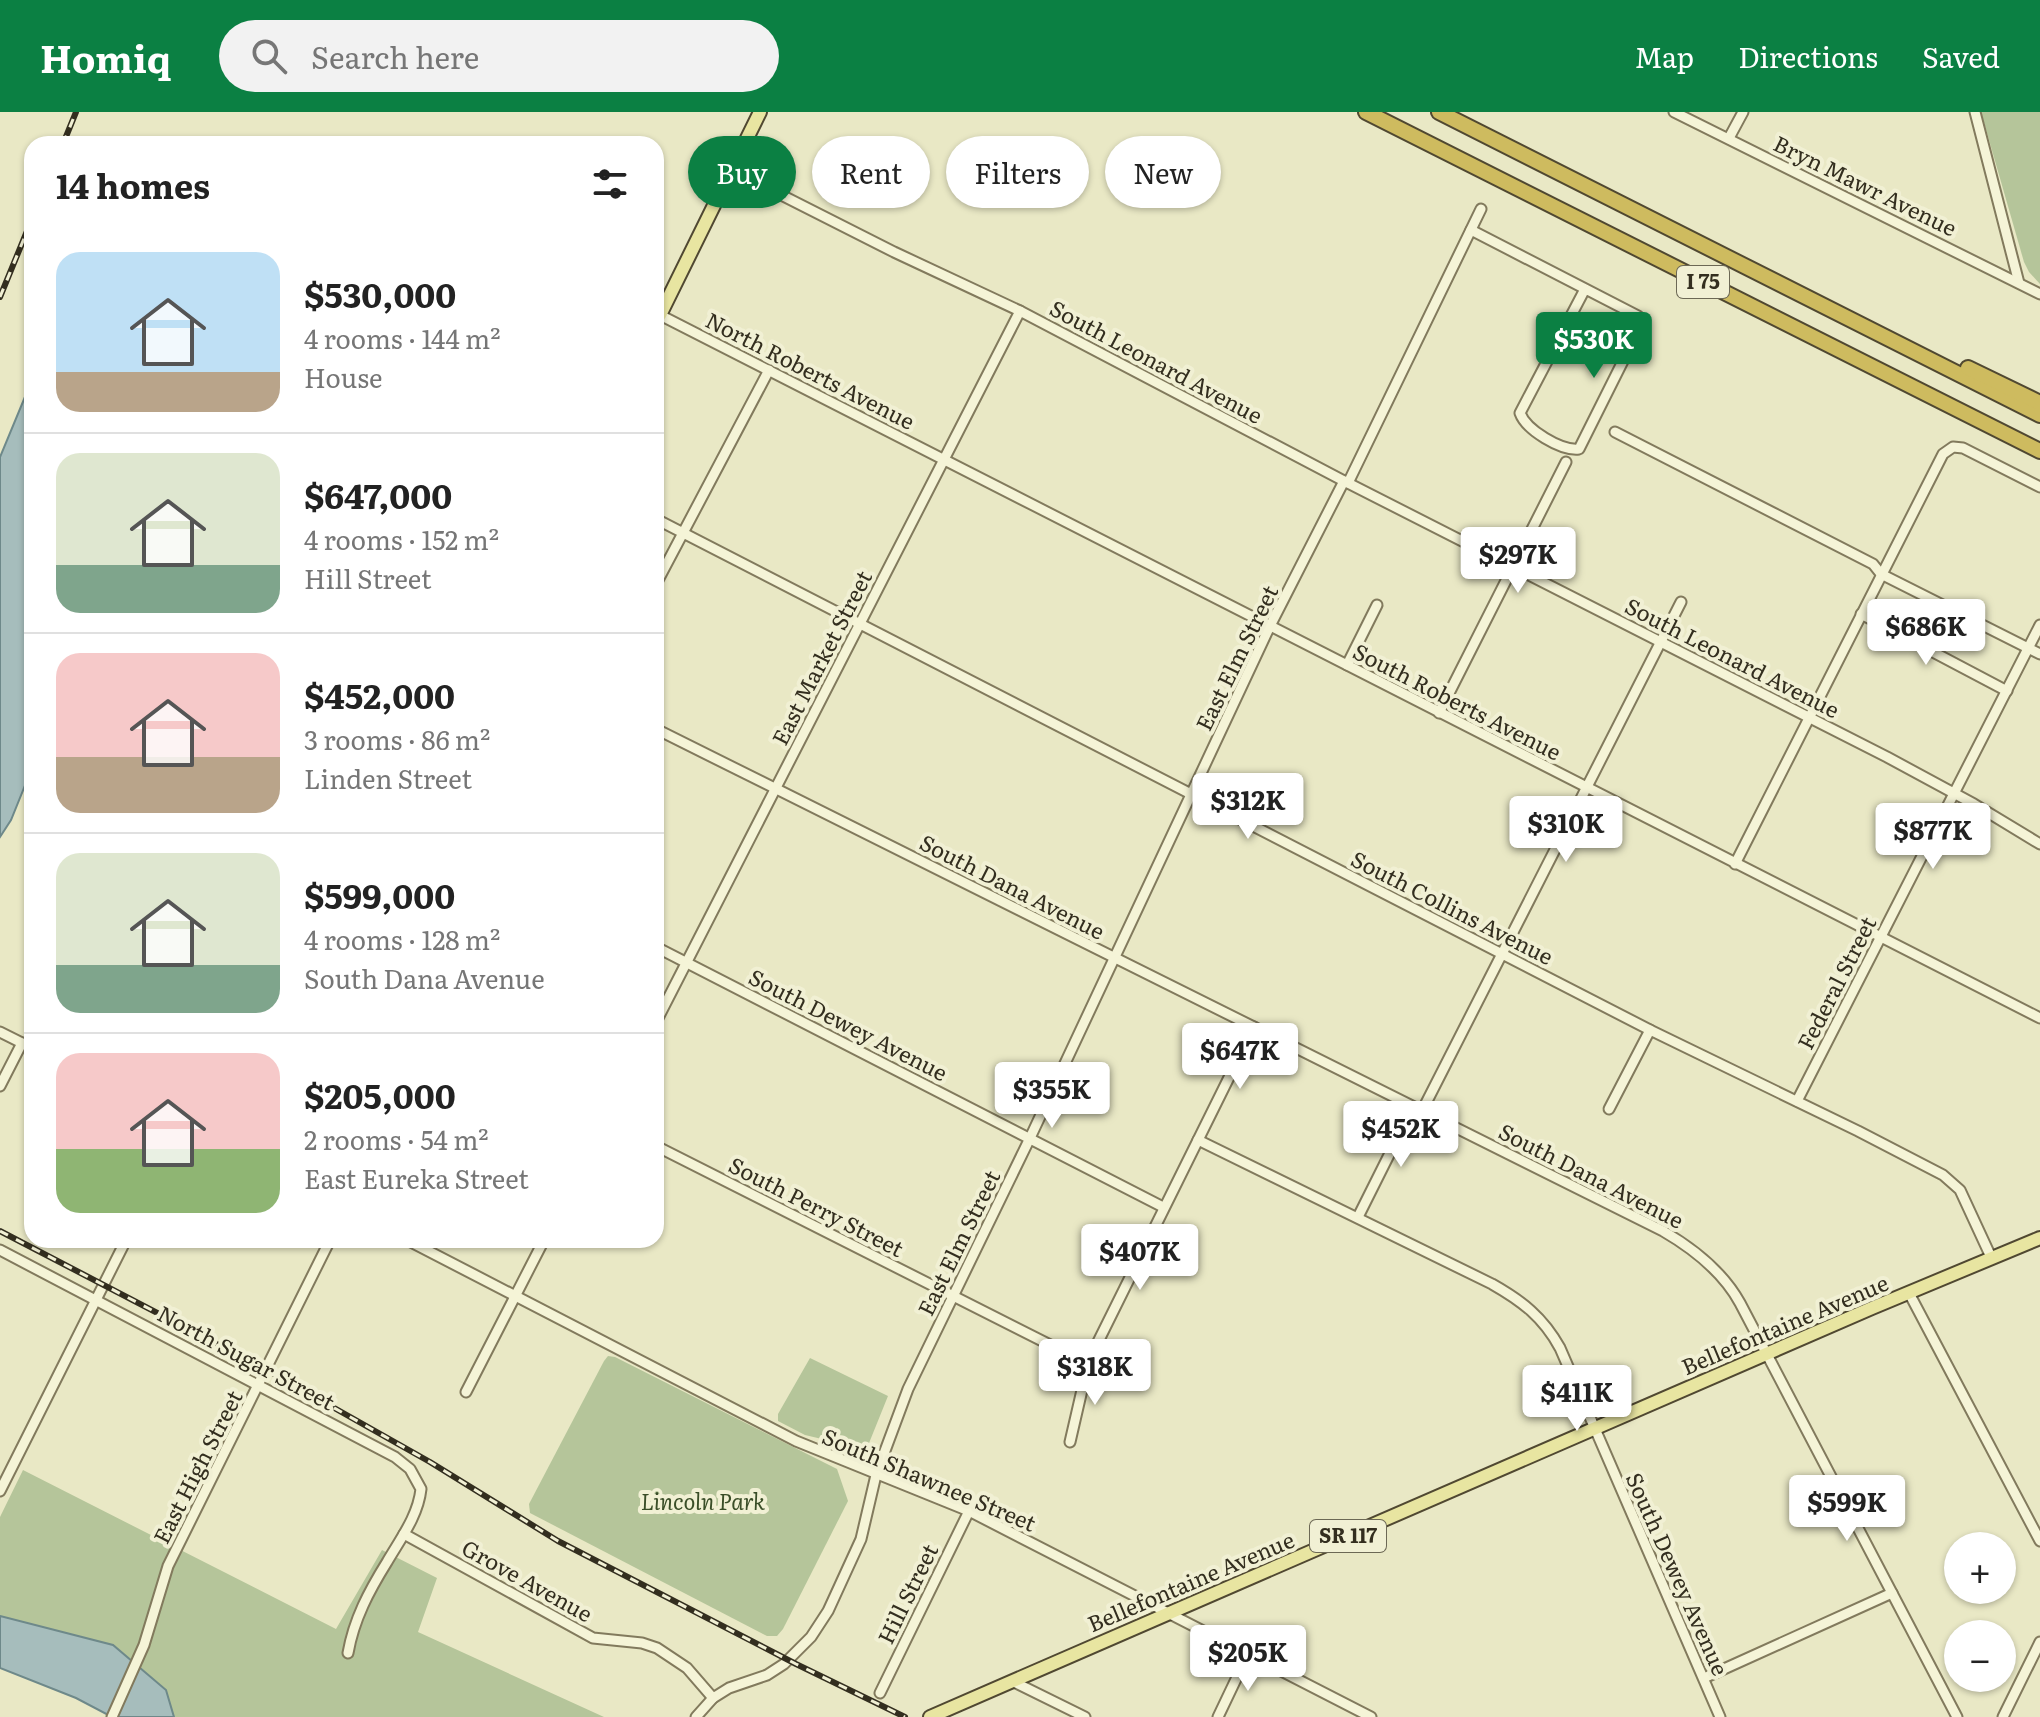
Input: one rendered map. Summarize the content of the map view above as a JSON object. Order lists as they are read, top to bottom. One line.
{"streets":{"highway":["I 75"],"main road":["Bellefontaine Avenue","SR 117"],"street":["Bryn Mawr Avenue","South Leonard Avenue","North Roberts Avenue","East Market Street","East Elm Street","South Roberts Avenue","South Dana Avenue","South Collins Avenue","Federal Street","South Dewey Avenue","South Perry Street","North Sugar Street","East High Street","South Shawnee Street","Grove Avenue","Hill Street"]},"crossings":[["South Leonard Avenue","East Market Street"],["South Leonard Avenue","East Elm Street"],["South Leonard Avenue","Federal Street"],["North Roberts Avenue","East Market Street"],["North Roberts Avenue","South Roberts Avenue"],["East Market Street","South Roberts Avenue"],["East Market Street","South Dana Avenue"],["East Market Street","South Collins Avenue"],["East Market Street","South Dewey Avenue"],["East Elm Street","South Roberts Avenue"],["East Elm Street","South Dana Avenue"],["East Elm Street","South Collins Avenue"],["East Elm Street","South Dewey Avenue"],["East Elm Street","South Perry Street"],["East Elm Street","South Shawnee Street"],["East Elm Street","Grove Avenue"],["South Roberts Avenue","Federal Street"],["South Dana Avenue","Bellefontaine Avenue"],["South Collins Avenue","Federal Street"],["South Collins Avenue","Bellefontaine Avenue"],["South Dewey Avenue","Bellefontaine Avenue"],["Bellefontaine Avenue","South Shawnee Street"],["North Sugar Street","East High Street"],["North Sugar Street","Grove Avenue"],["South Shawnee Street","Hill Street"]],"parks":["Lincoln Park"],"page":{"header":"Homiq","search":"Search here","nav":["Map","Directions","Saved"],"chip":["Buy","Rent","Filters","New"],"heading":"14 homes","list":[{"name":"$530,000","note":"4 rooms · 144 m² · House"},{"name":"$647,000","note":"4 rooms · 152 m² · Hill Street"},{"name":"$452,000","note":"3 rooms · 86 m² · Linden Street"},{"name":"$599,000","note":"4 rooms · 128 m² · South Dana Avenue"},{"name":"$205,000","note":"2 rooms · 54 m² · East Eureka Street"}],"price":["$530K","$297K","$686K","$312K","$310K","$877K","$647K","$355K","$452K","$407K","$318K","$411K","$599K","$205K"],"map_buttons":["+","−"]}}
